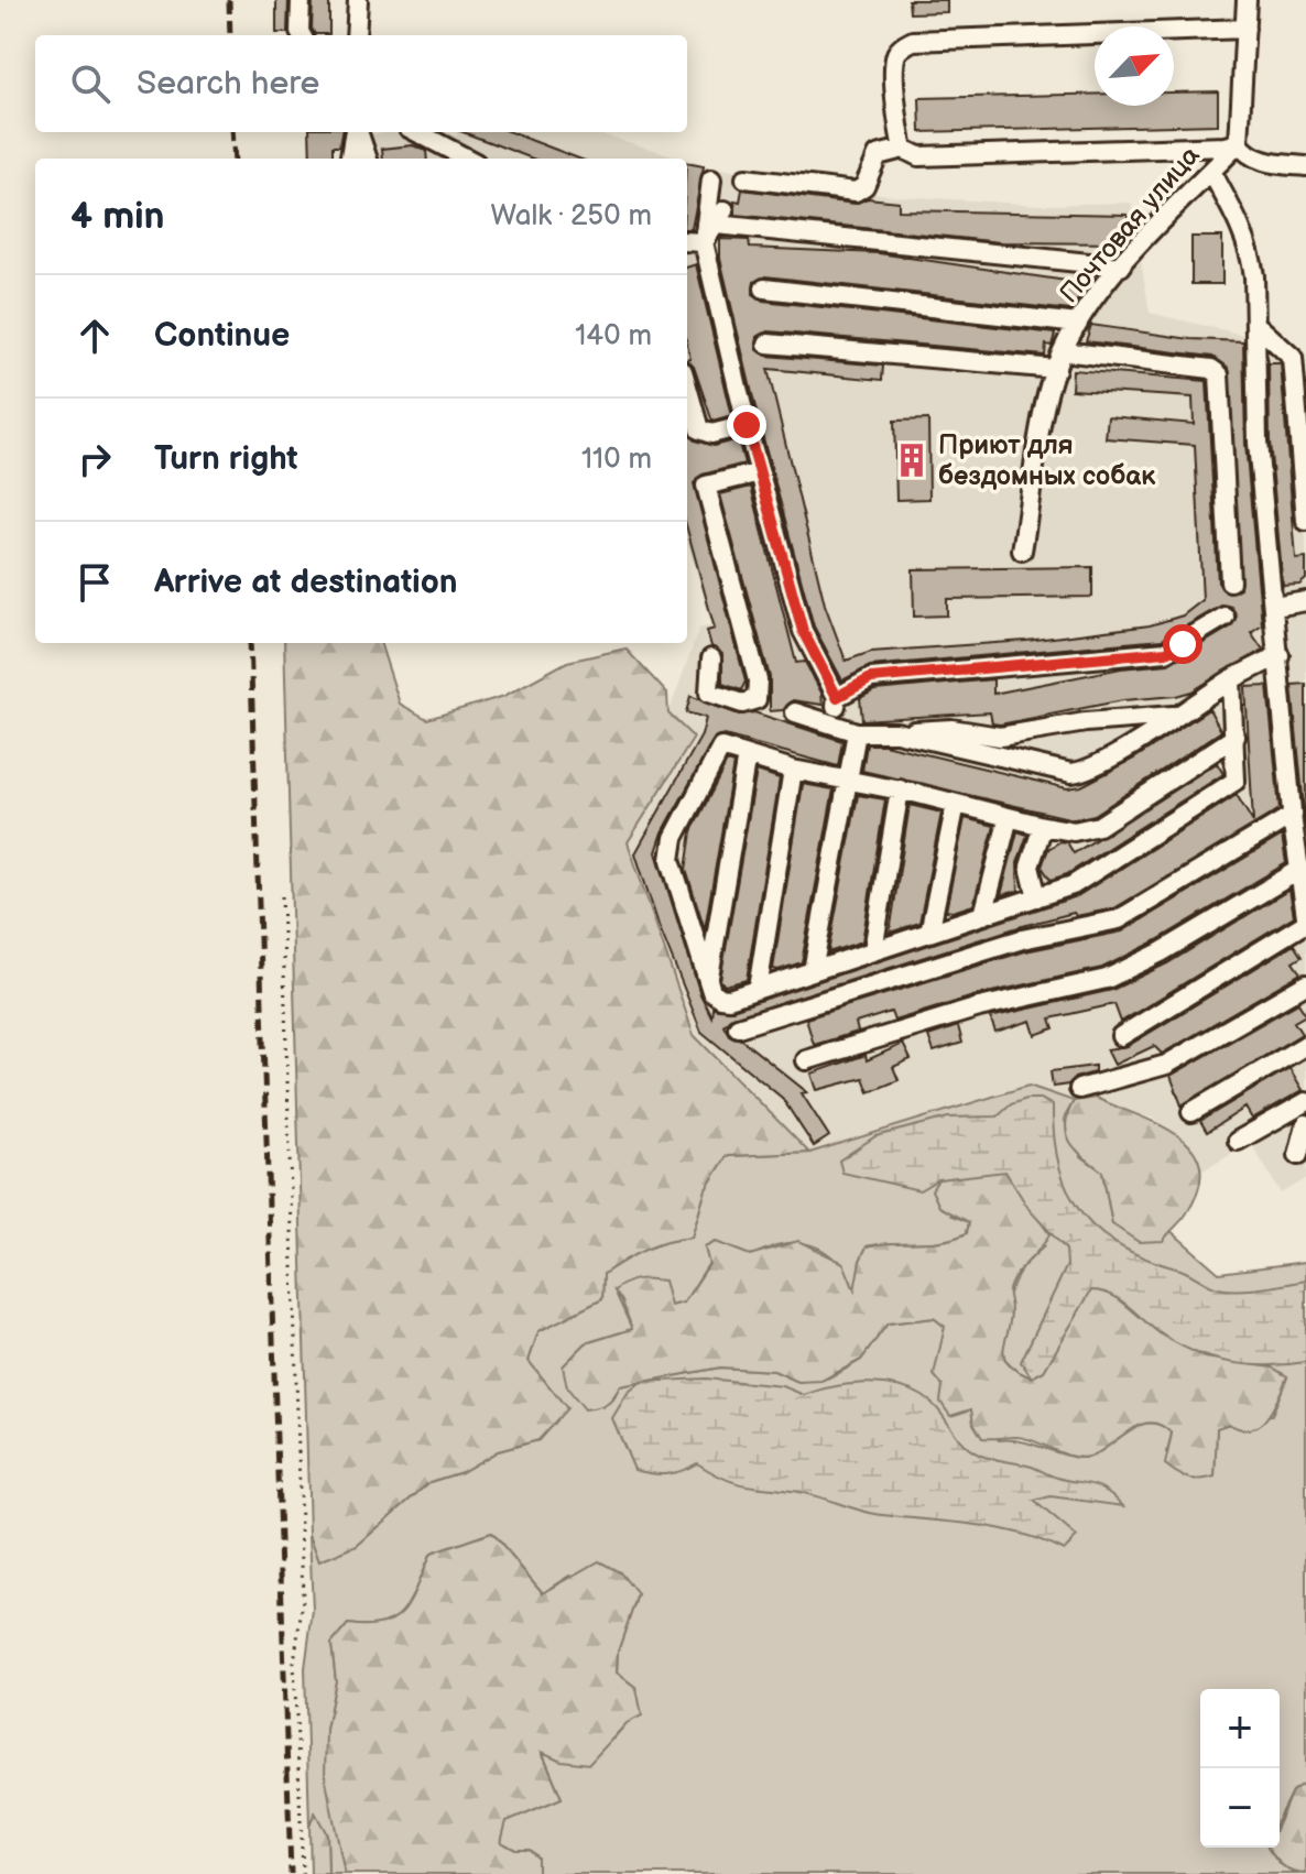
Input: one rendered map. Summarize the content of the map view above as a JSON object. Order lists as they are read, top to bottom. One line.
{"streets":{"street":["Почтовая улица"]},"places":{"building":["Приют для бездомных собак"]},"north":"top right","page":{"search":"Search here","heading":["4 min","Walk · 250 m"],"list":[["Continue","140 m"],["Turn right","110 m"],"Arrive at destination"],"map_buttons":["+","−"]}}
